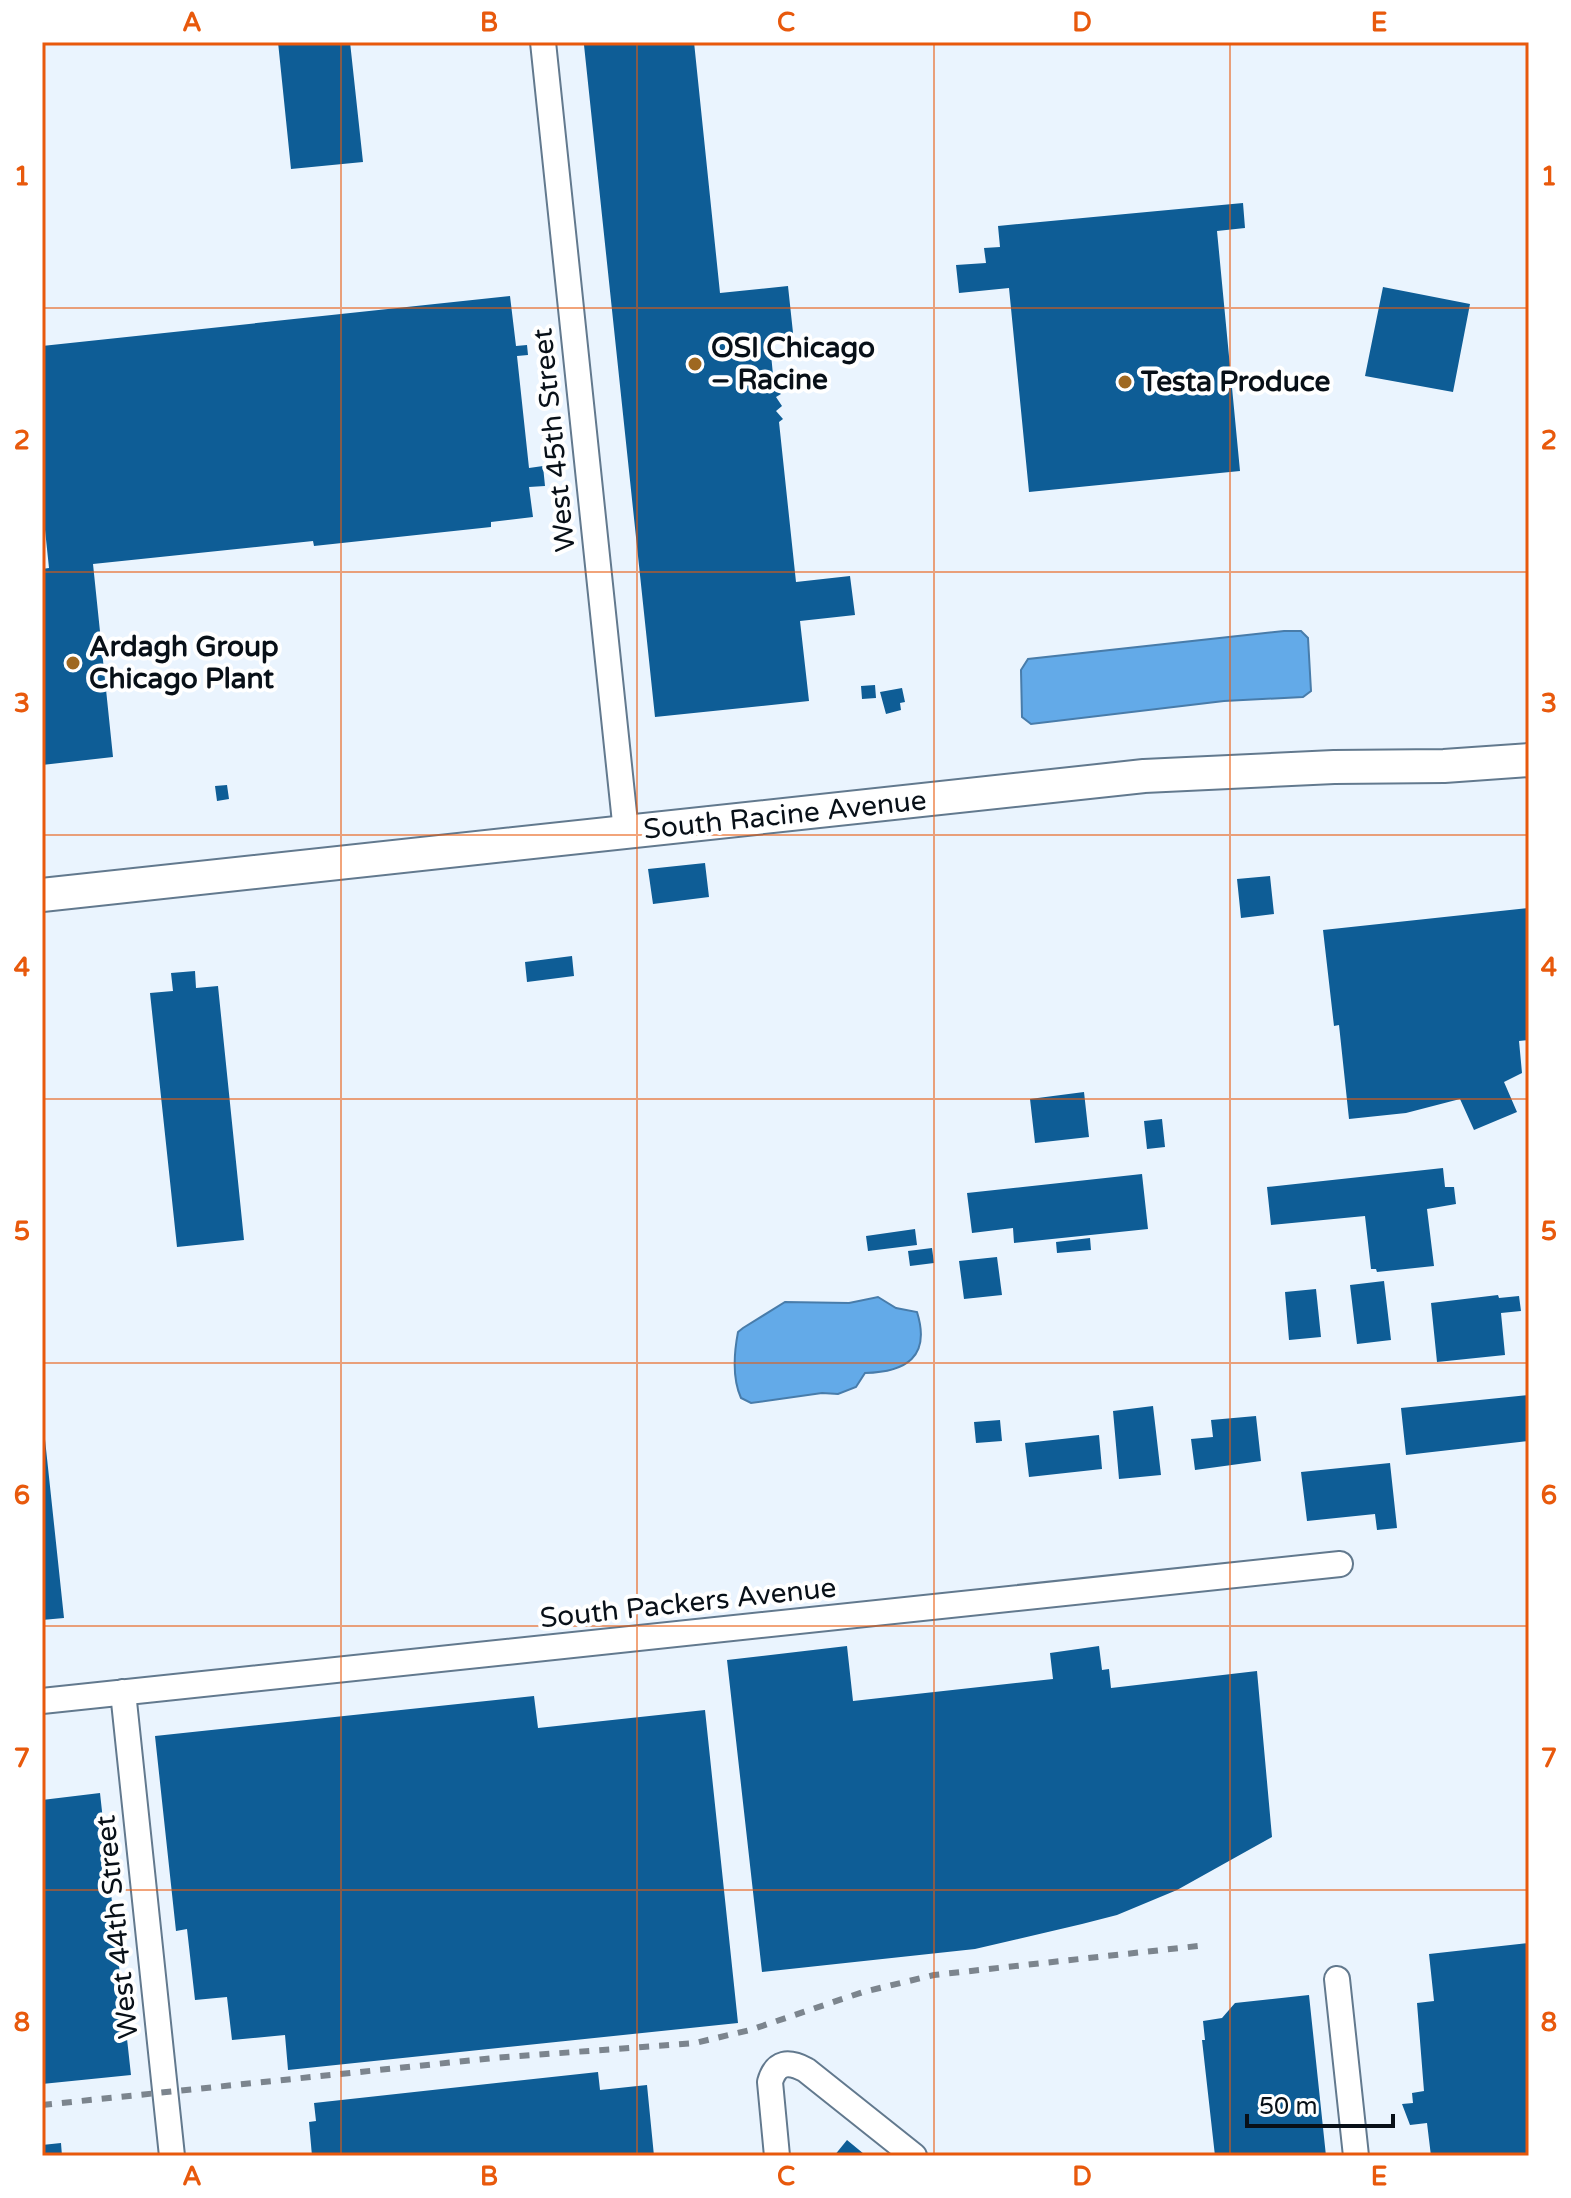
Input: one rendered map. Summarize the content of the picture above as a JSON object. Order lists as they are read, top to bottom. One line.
{"streets":{"street":["West 45th Street","South Racine Avenue","South Packers Avenue","West 44th Street"]},"crossings":[["West 45th Street","South Racine Avenue"],["South Packers Avenue","West 44th Street"]],"places":["OSI Chicago – Racine","Testa Produce","Ardagh Group Chicago Plant"],"scale_bar":"50 m","grid":{"columns":["A","B","C","D","E"],"rows":["1","2","3","4","5","6","7","8"]}}
